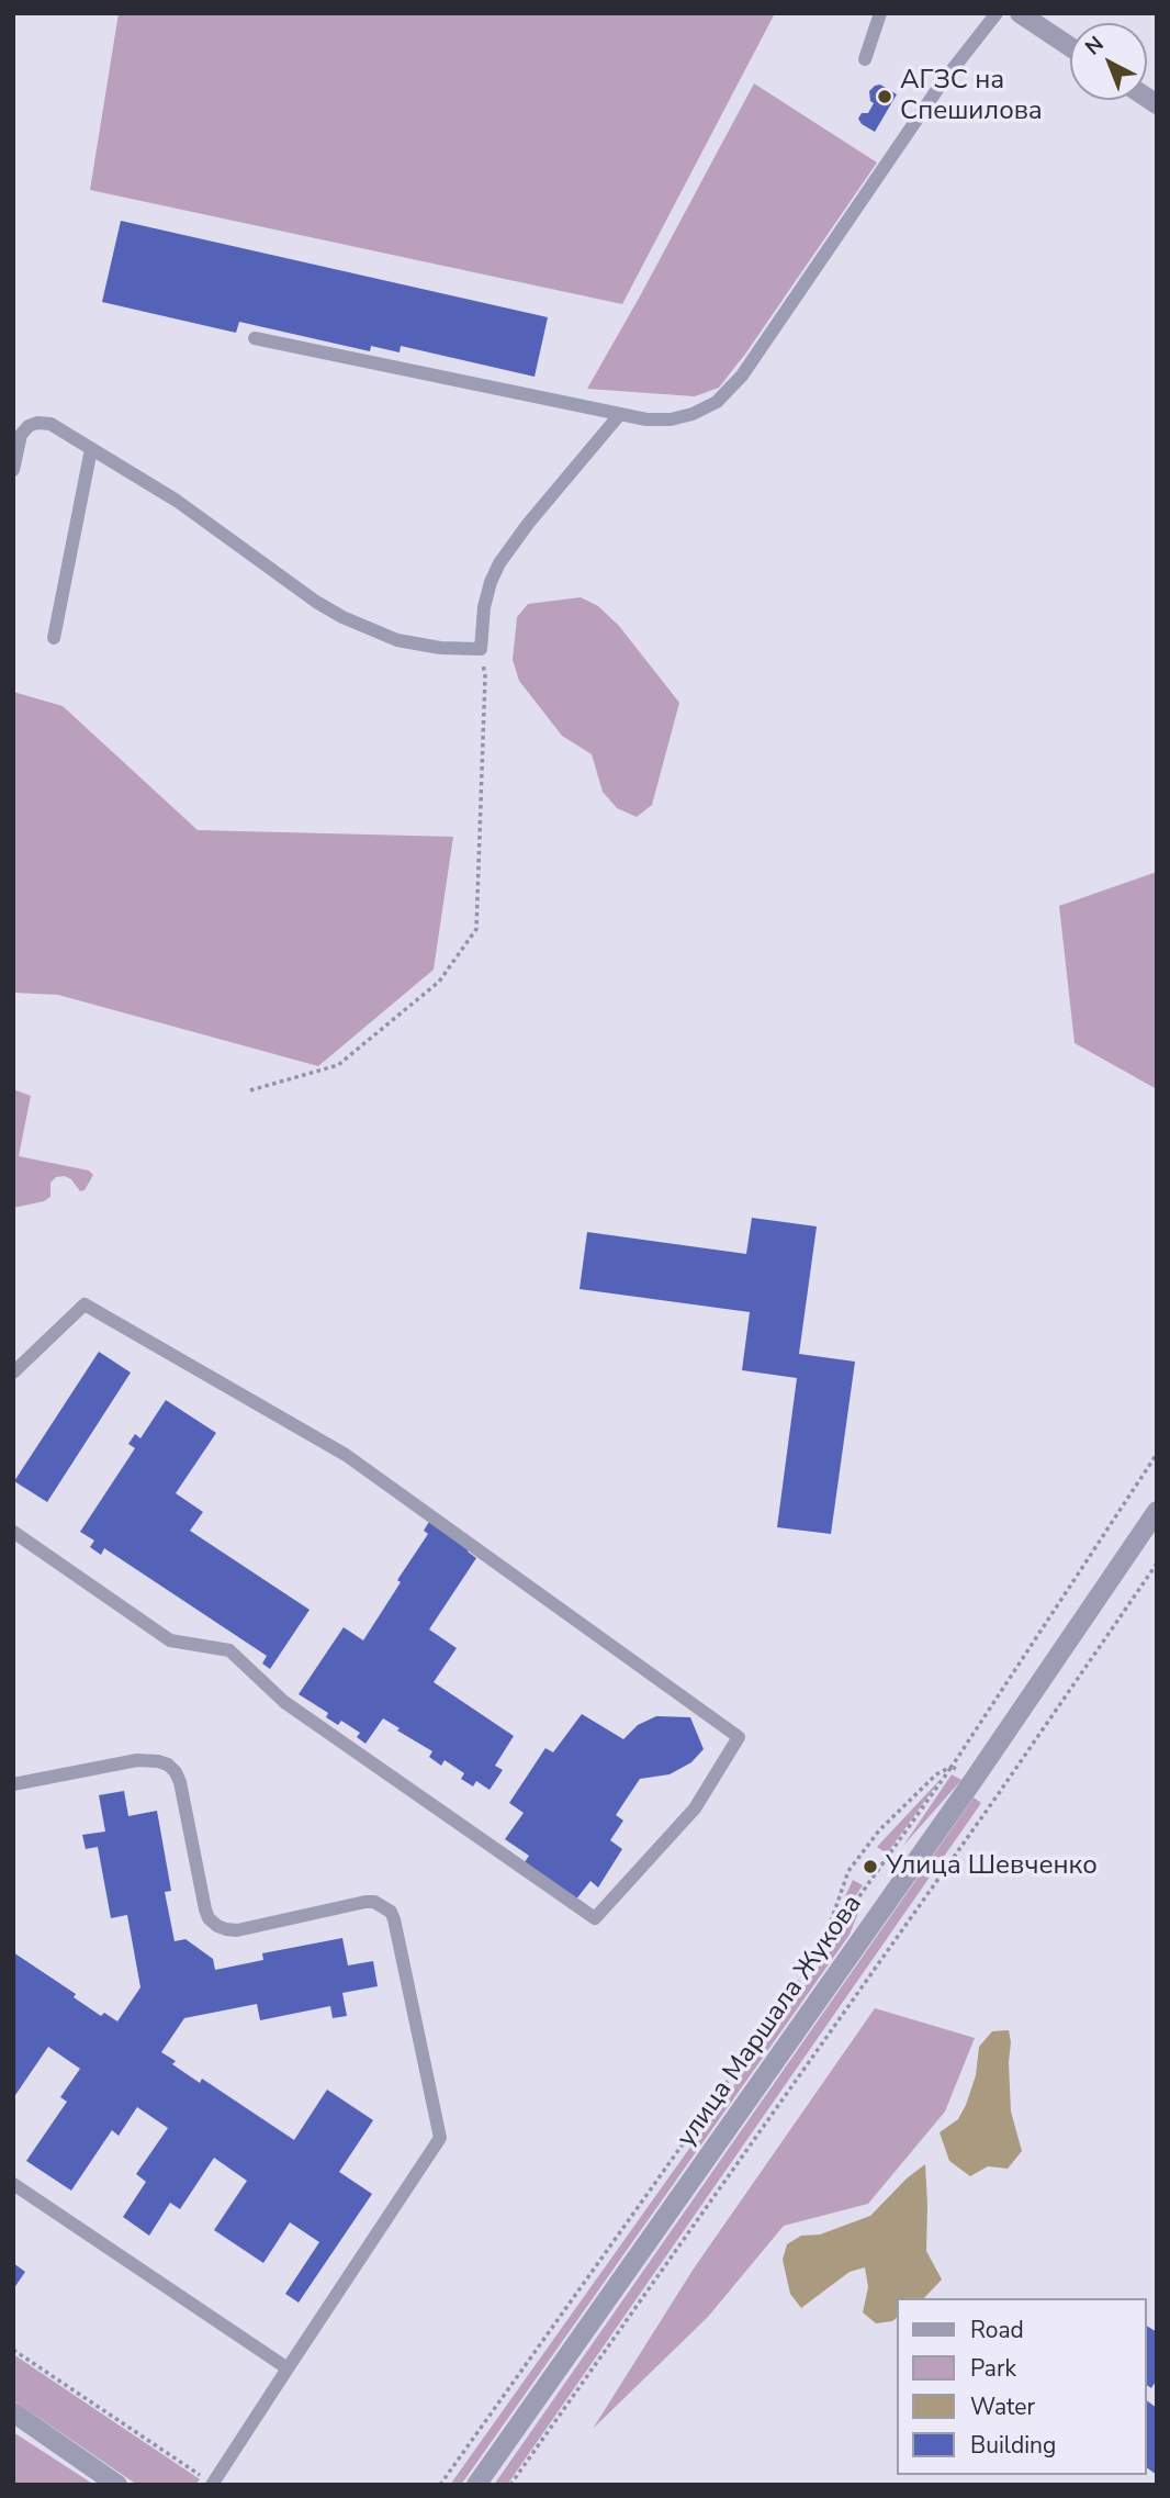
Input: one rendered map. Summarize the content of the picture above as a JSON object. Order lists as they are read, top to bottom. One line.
{"streets":{"street":["улица Маршала Жукова"]},"places":["АГЗС на Спешилова","Улица Шевченко"],"legend":["Road","Park","Water","Building"],"north":"top left"}
